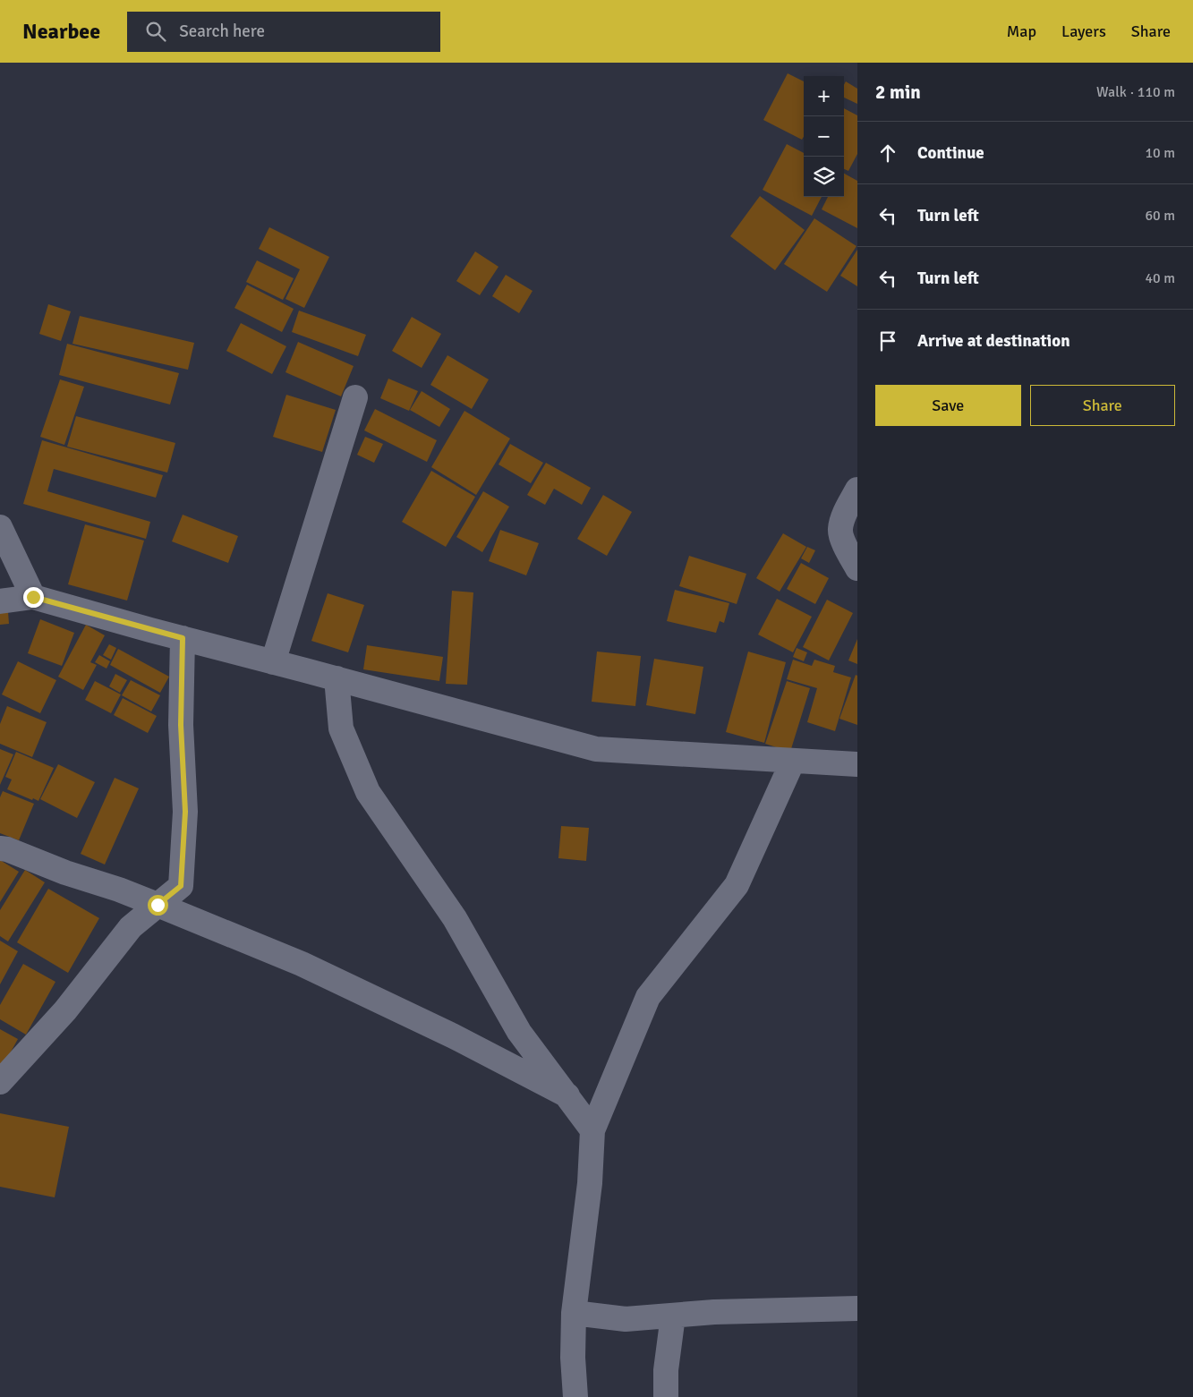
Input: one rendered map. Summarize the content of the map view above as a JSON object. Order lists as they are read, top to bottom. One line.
{"page":{"header":"Nearbee","search":"Search here","nav":["Map","Layers","Share"],"heading":["2 min","Walk · 110 m"],"map_buttons":["+","−"],"list":[["Continue","10 m"],["Turn left","60 m"],["Turn left","40 m"],"Arrive at destination"],"buttons":["Save","Share"]}}
